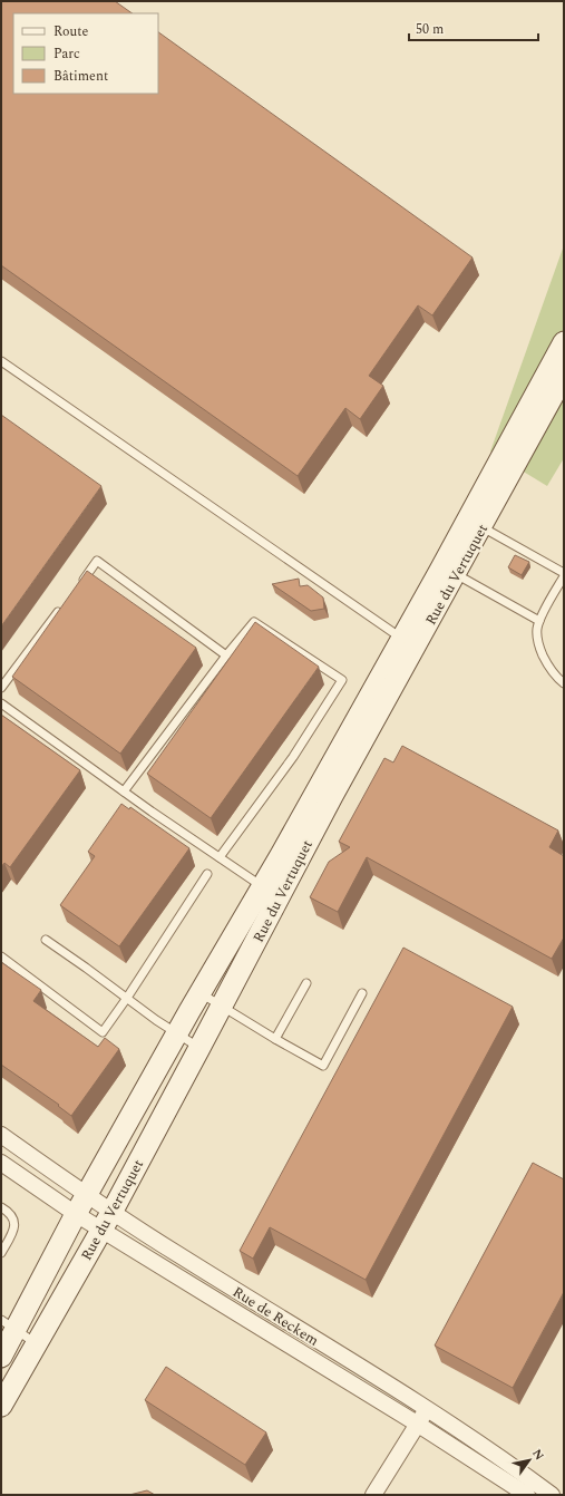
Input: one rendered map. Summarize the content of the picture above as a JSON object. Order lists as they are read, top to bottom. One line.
{"streets":{"street":["Rue du Vertuquet","Rue de Reckem"]},"crossings":[["Rue du Vertuquet","Rue de Reckem"]],"legend":["Route","Parc","Bâtiment"],"scale_bar":"50 m","north":"top right"}
